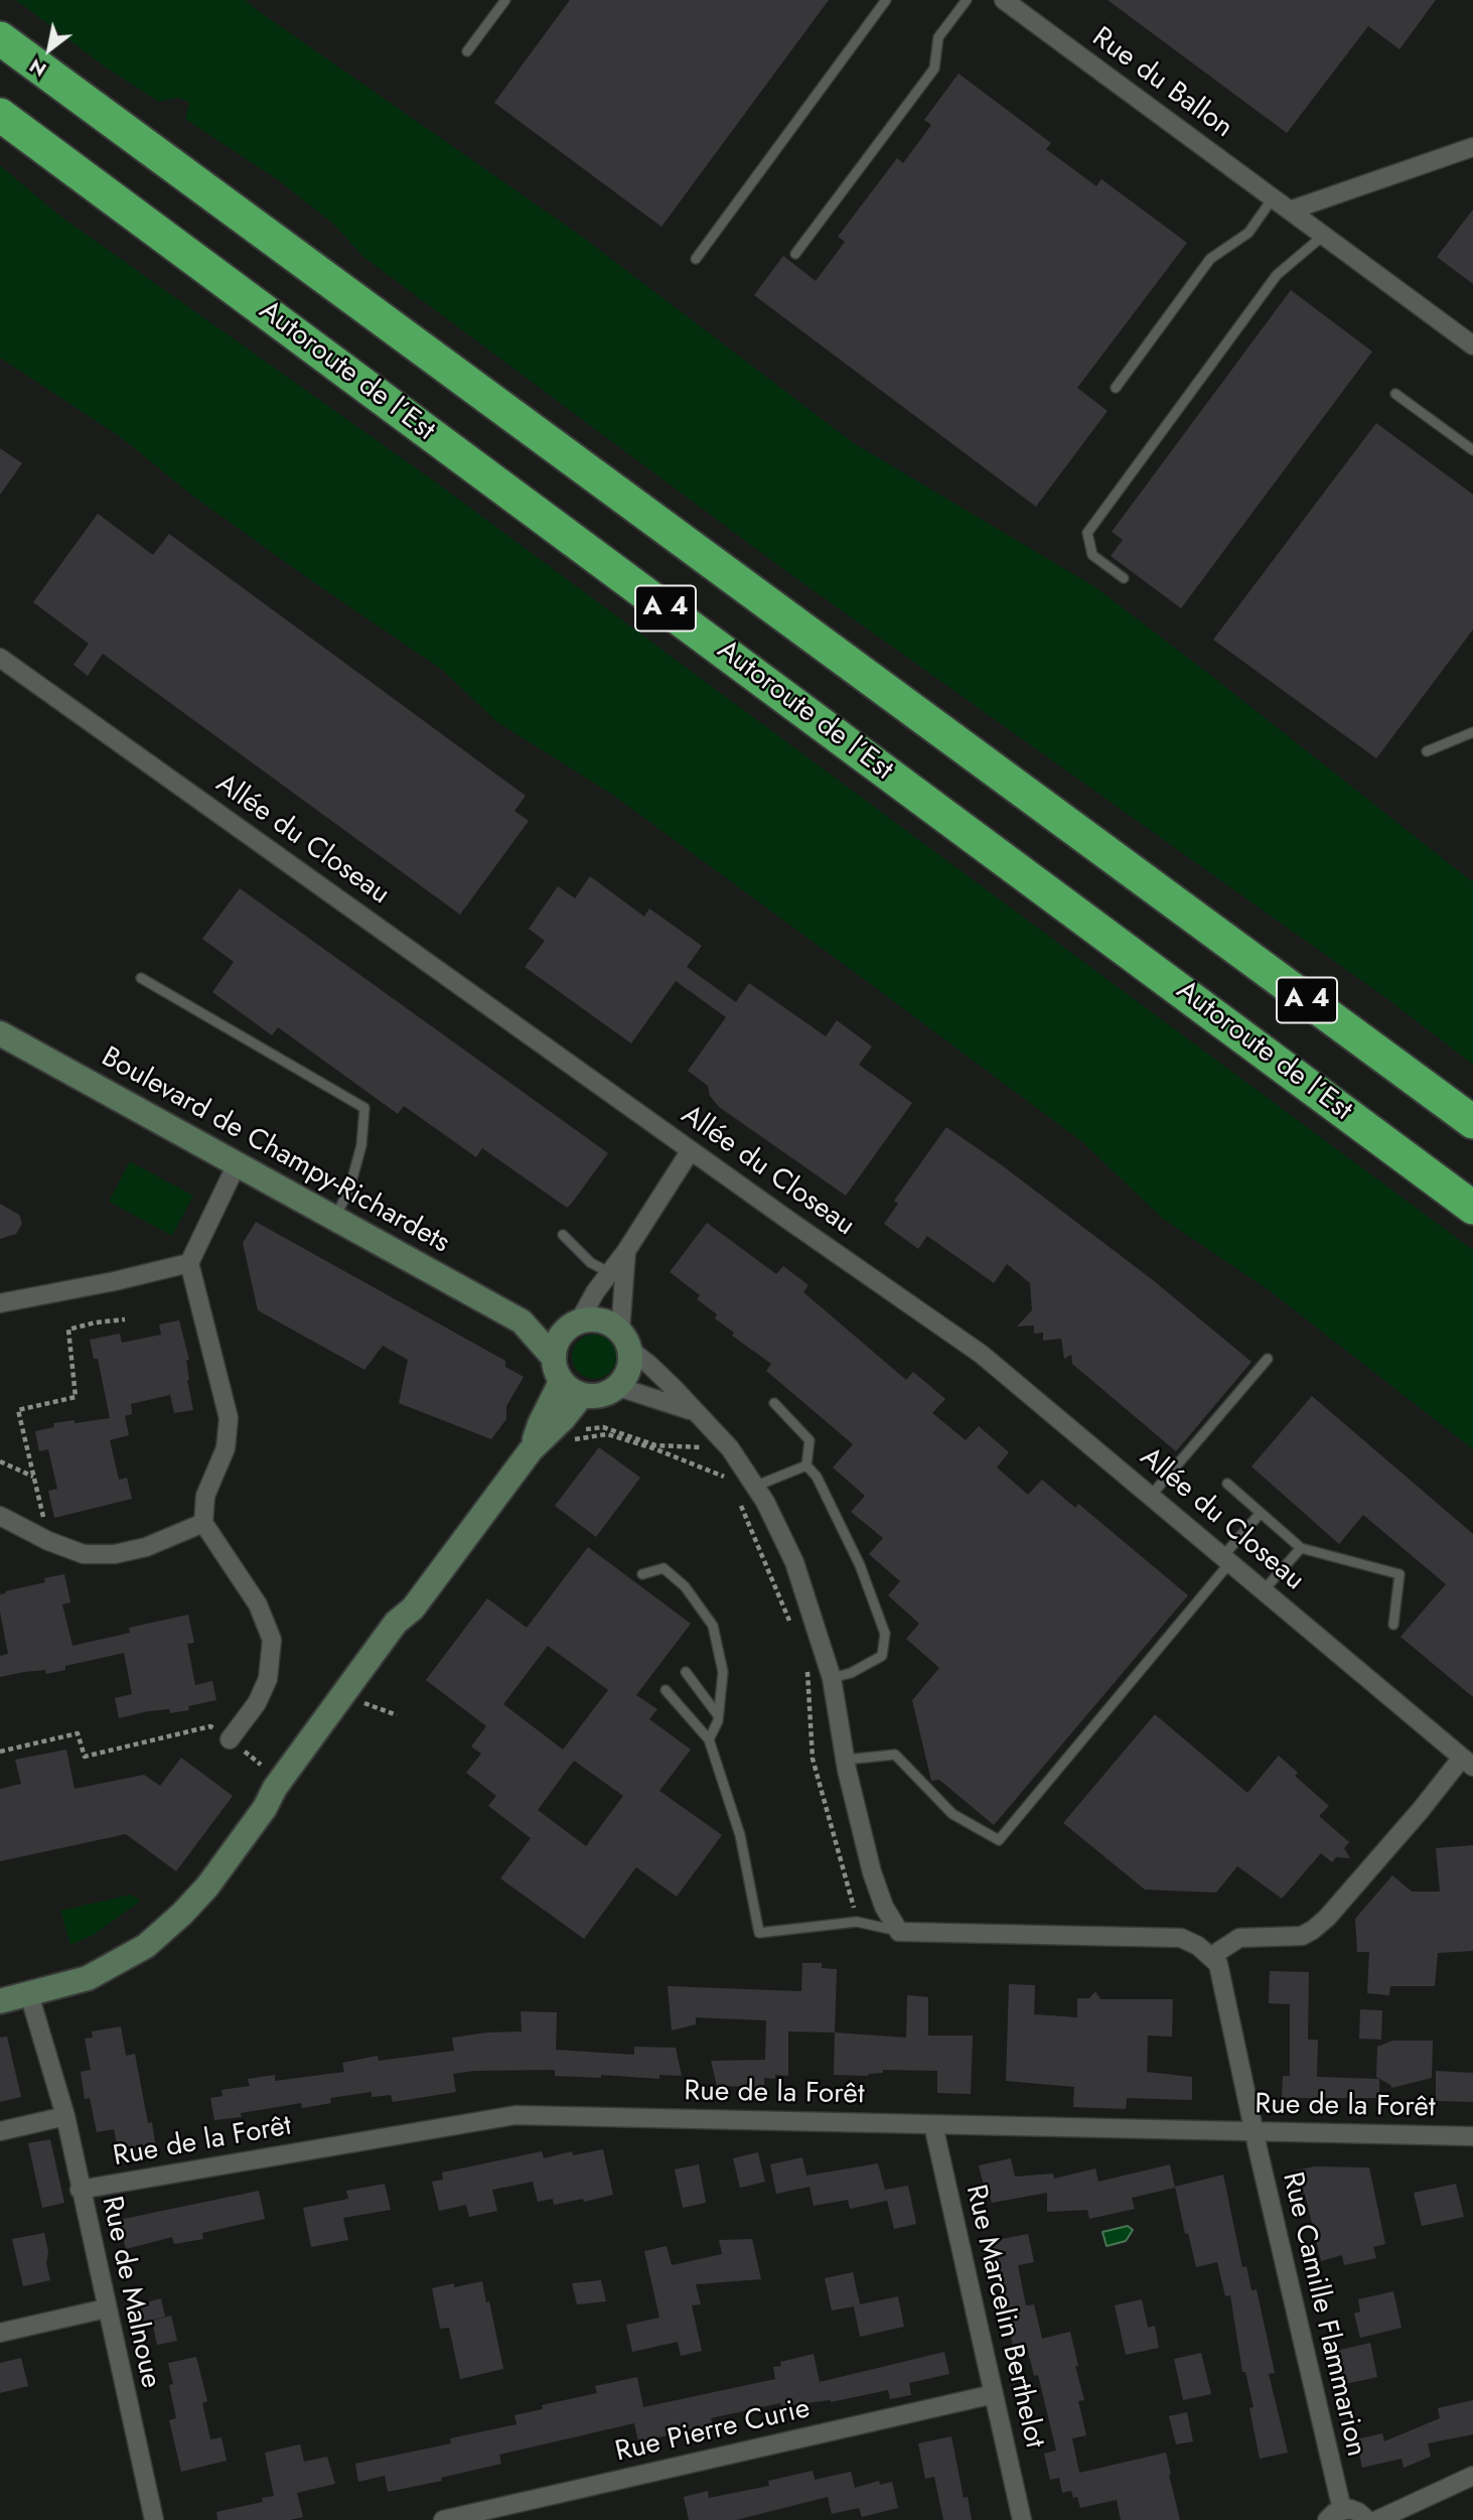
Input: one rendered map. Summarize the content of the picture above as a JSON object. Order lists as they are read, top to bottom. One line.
{"streets":{"highway":["Autoroute de l’Est","A 4"],"street":["Rue du Ballon","Allée du Closeau","Boulevard de Champy-Richardets","Rue de la Forêt","Rue de Malnoue","Rue Camille Flammarion","Rue Marcelin Berthelot","Rue Pierre Curie"]},"crossings":[["Rue de la Forêt","Rue de Malnoue"],["Rue de la Forêt","Rue Camille Flammarion"],["Rue de la Forêt","Rue Marcelin Berthelot"],["Rue Marcelin Berthelot","Rue Pierre Curie"]],"north":"bottom left"}
